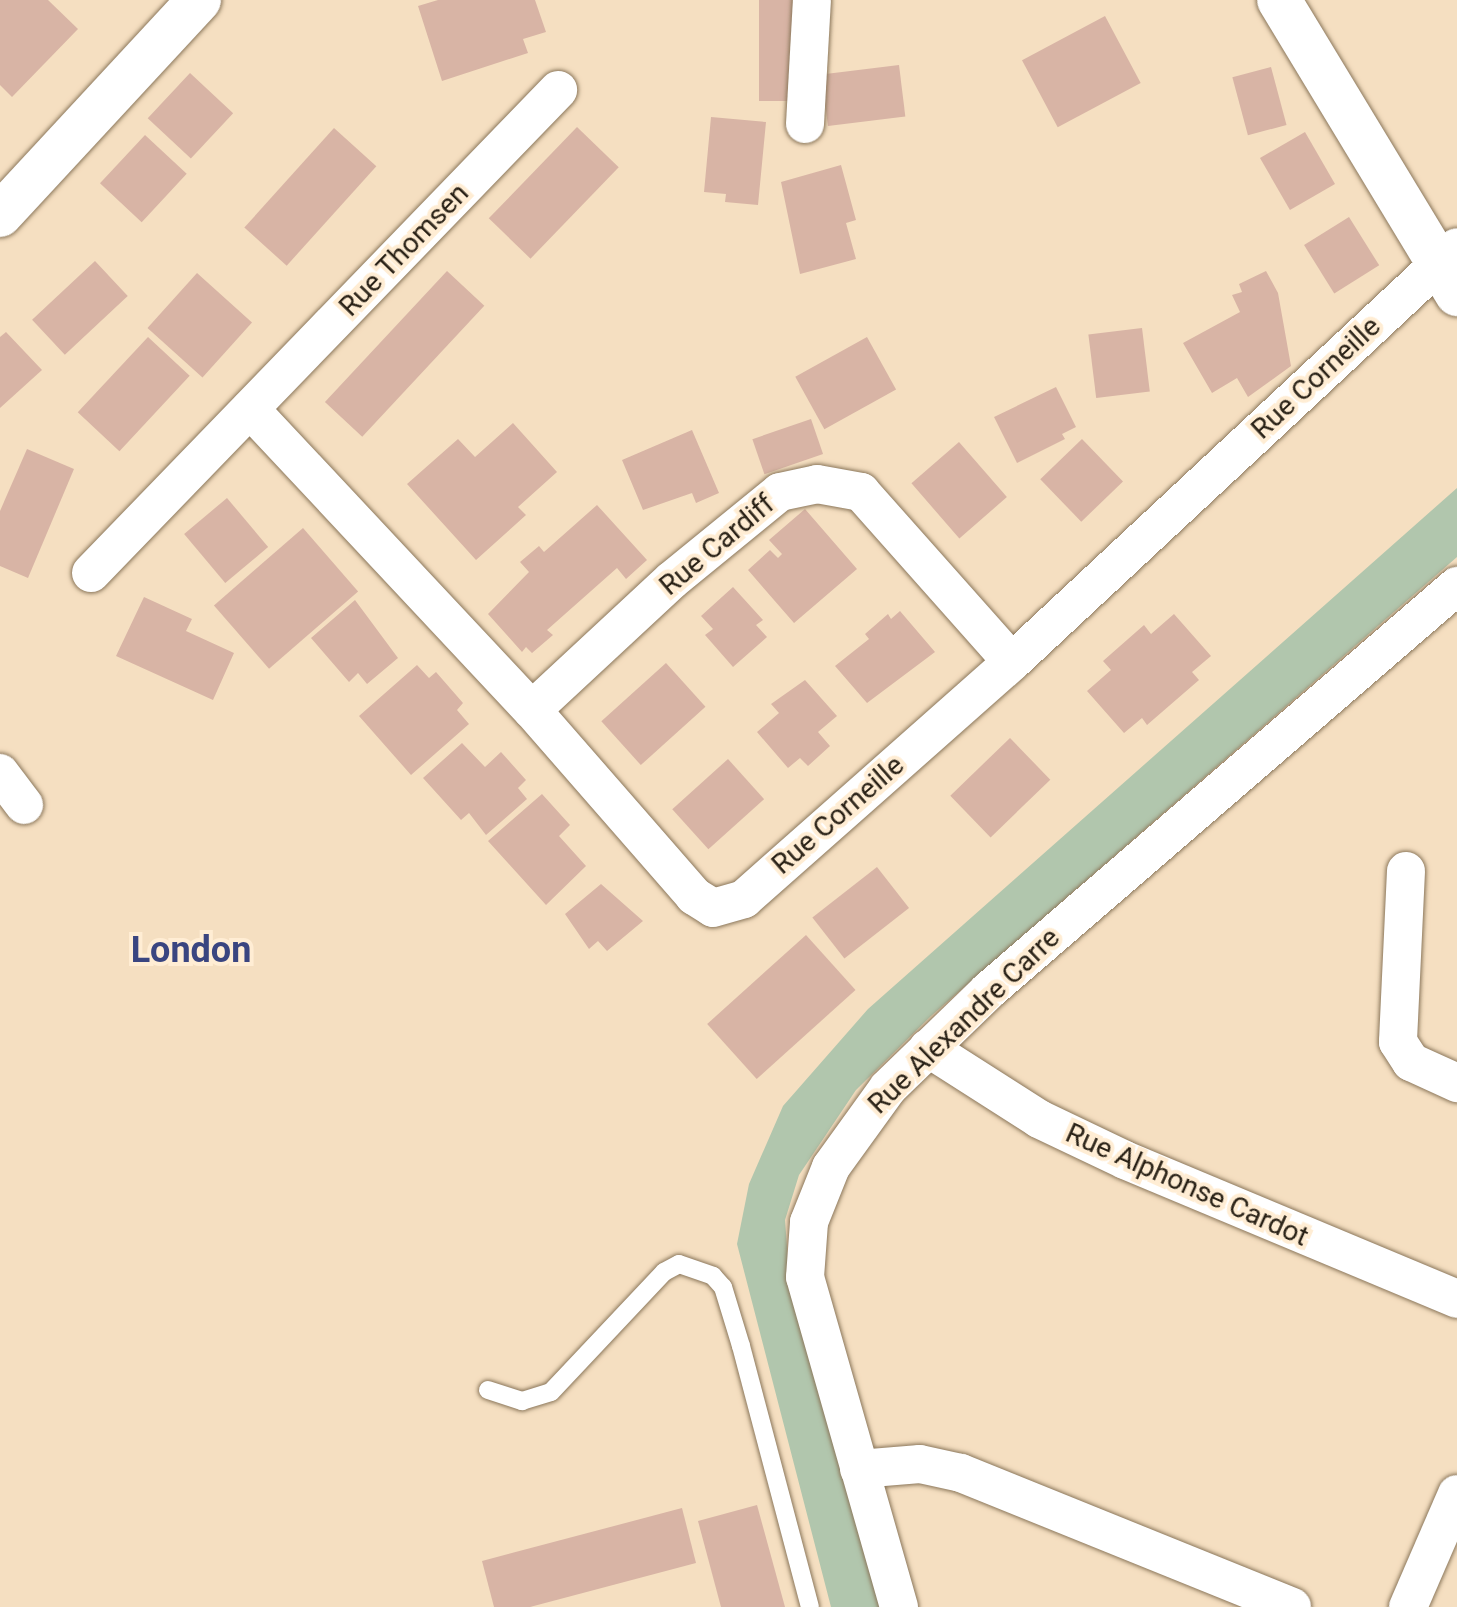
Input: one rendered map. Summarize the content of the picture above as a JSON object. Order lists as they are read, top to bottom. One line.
{"streets":{"street":["Rue Thomsen","Rue Corneille","Rue Cardiff","Rue Alexandre Carre","Rue Alphonse Cardot"]},"crossings":[["Rue Thomsen","Rue Corneille"],["Rue Corneille","Rue Cardiff"],["Rue Alexandre Carre","Rue Alphonse Cardot"]],"districts":["London"]}
